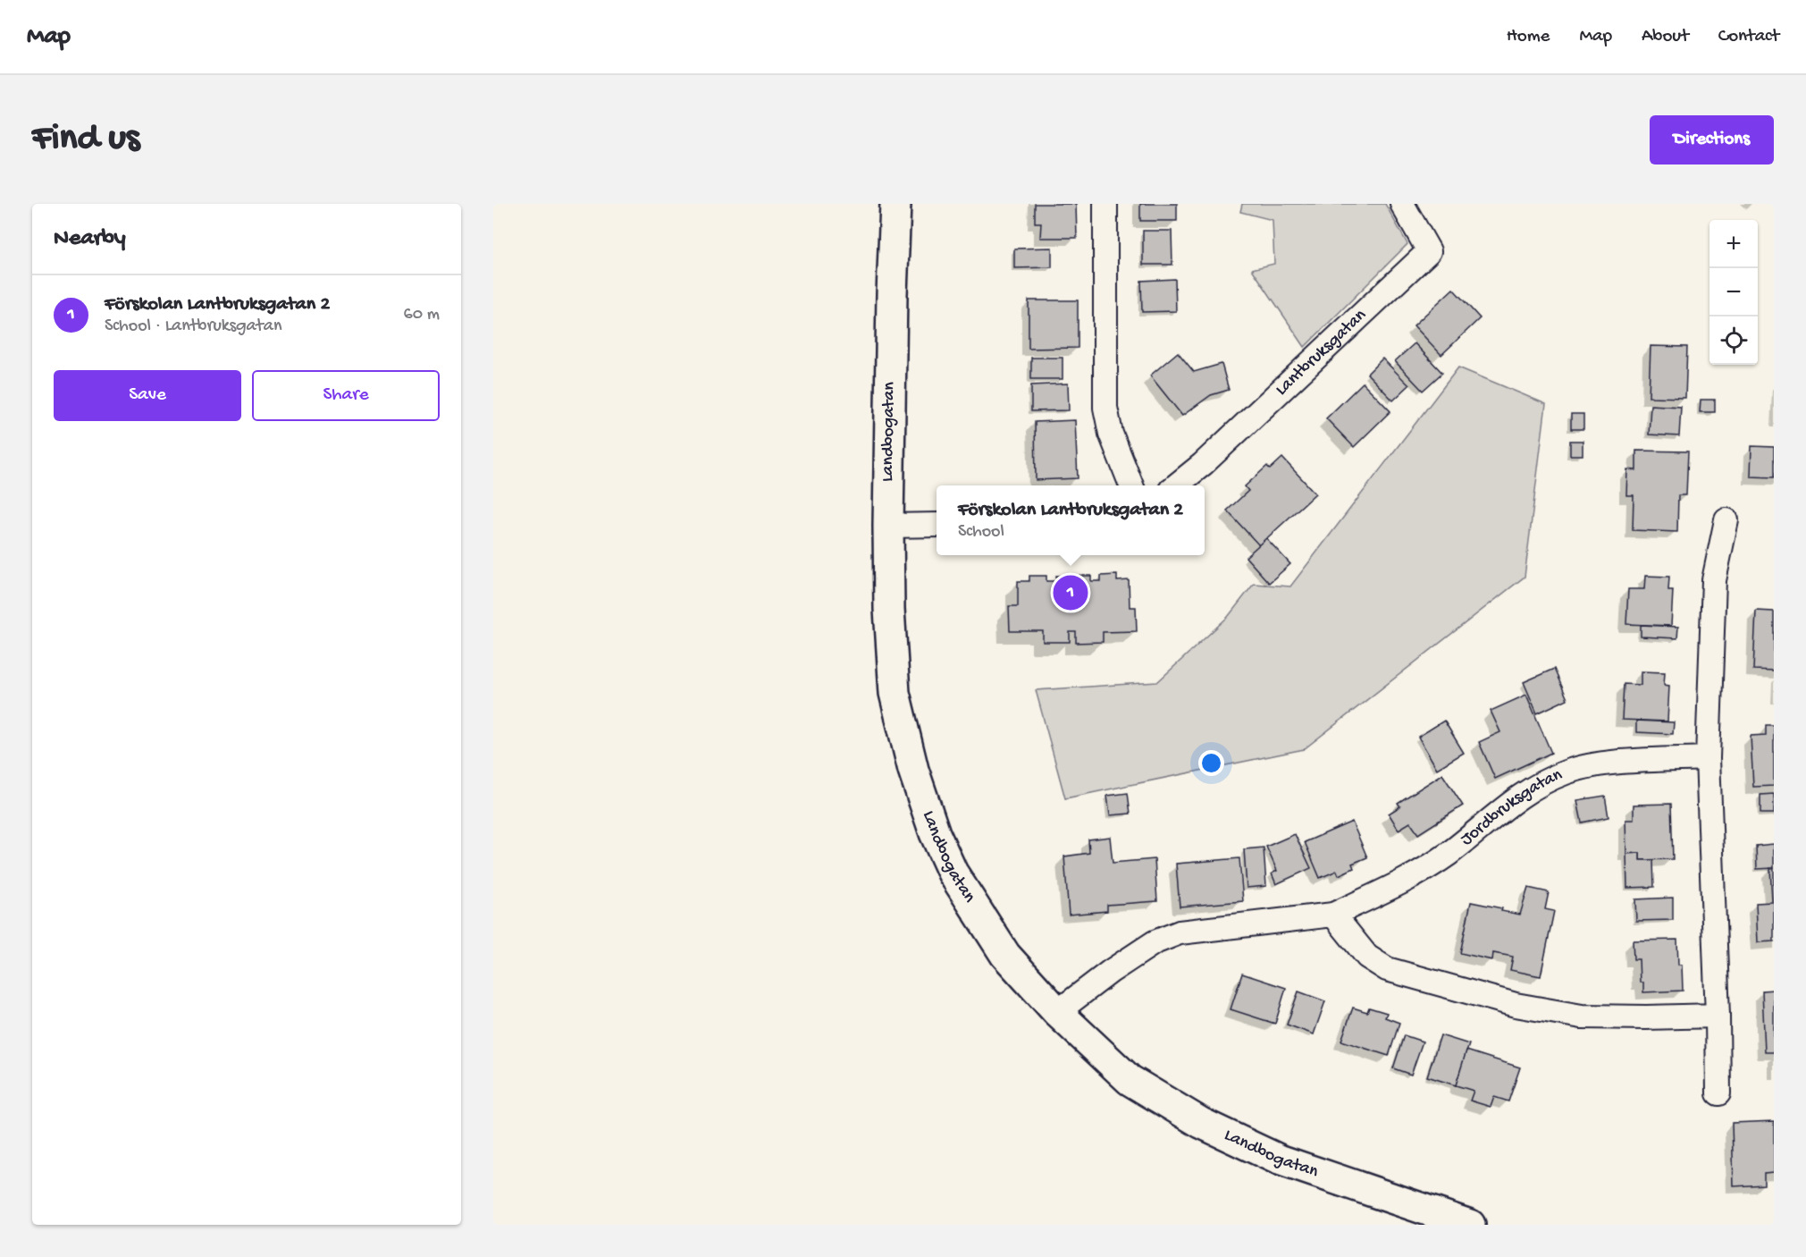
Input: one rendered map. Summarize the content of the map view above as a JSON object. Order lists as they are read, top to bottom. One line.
{"streets":{"street":["Lantbruksgatan","Landbogatan","Jordbruksgatan"]},"crossings":[["Landbogatan","Jordbruksgatan"]],"page":{"header":"Map","nav":["Home","Map","About","Contact"],"buttons":["Directions",["Save","Share"]],"title":"Find us","heading":"Nearby","map_buttons":["+","−"],"list":[{"mark":"1","name":"Förskolan Lantbruksgatan 2","note":"School · Lantbruksgatan","value":"60 m"}],"popup":["Förskolan Lantbruksgatan 2","School"],"pins":"1"}}
